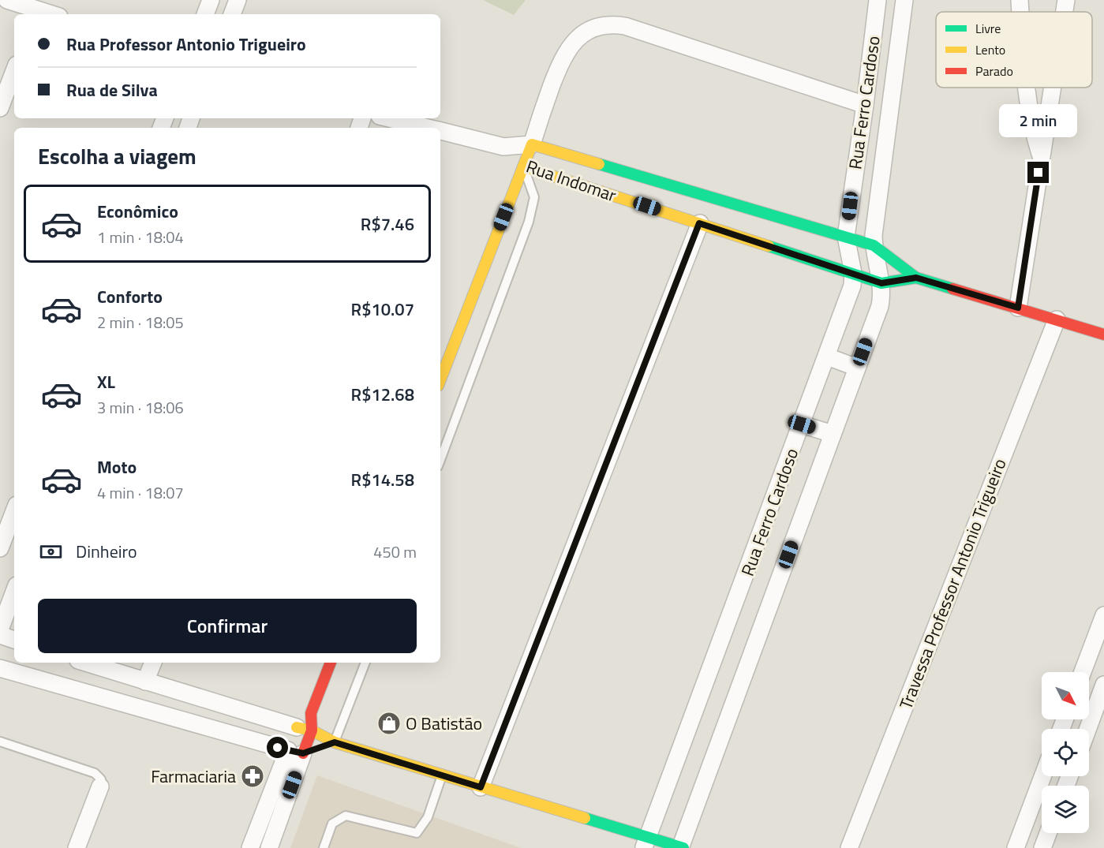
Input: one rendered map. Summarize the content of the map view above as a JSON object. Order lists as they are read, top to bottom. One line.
{"streets":{"street":["Rua Ferro Cardoso","Rua Indomar","Travessa Professor Antonio Trigueiro"]},"crossings":[["Rua Ferro Cardoso","Rua Indomar"],["Rua Indomar","Travessa Professor Antonio Trigueiro"]],"places":{"shop":["O Batistão"],"pharmacy":["Farmaciaria"]},"legend":["Livre","Lento","Parado"],"north":"bottom right","page":{"banner":["Rua Professor Antonio Trigueiro","Rua de Silva"],"bubble":"2 min","heading":"Escolha a viagem","list":[{"name":"Econômico","note":"1 min · 18:04","value":"R$7.46"},{"name":"Conforto","note":"2 min · 18:05","value":"R$10.07"},{"name":"XL","note":"3 min · 18:06","value":"R$12.68"},{"name":"Moto","note":"4 min · 18:07","value":"R$14.58"}],"pay":["Dinheiro","450 m"],"buttons":"Confirmar"}}
